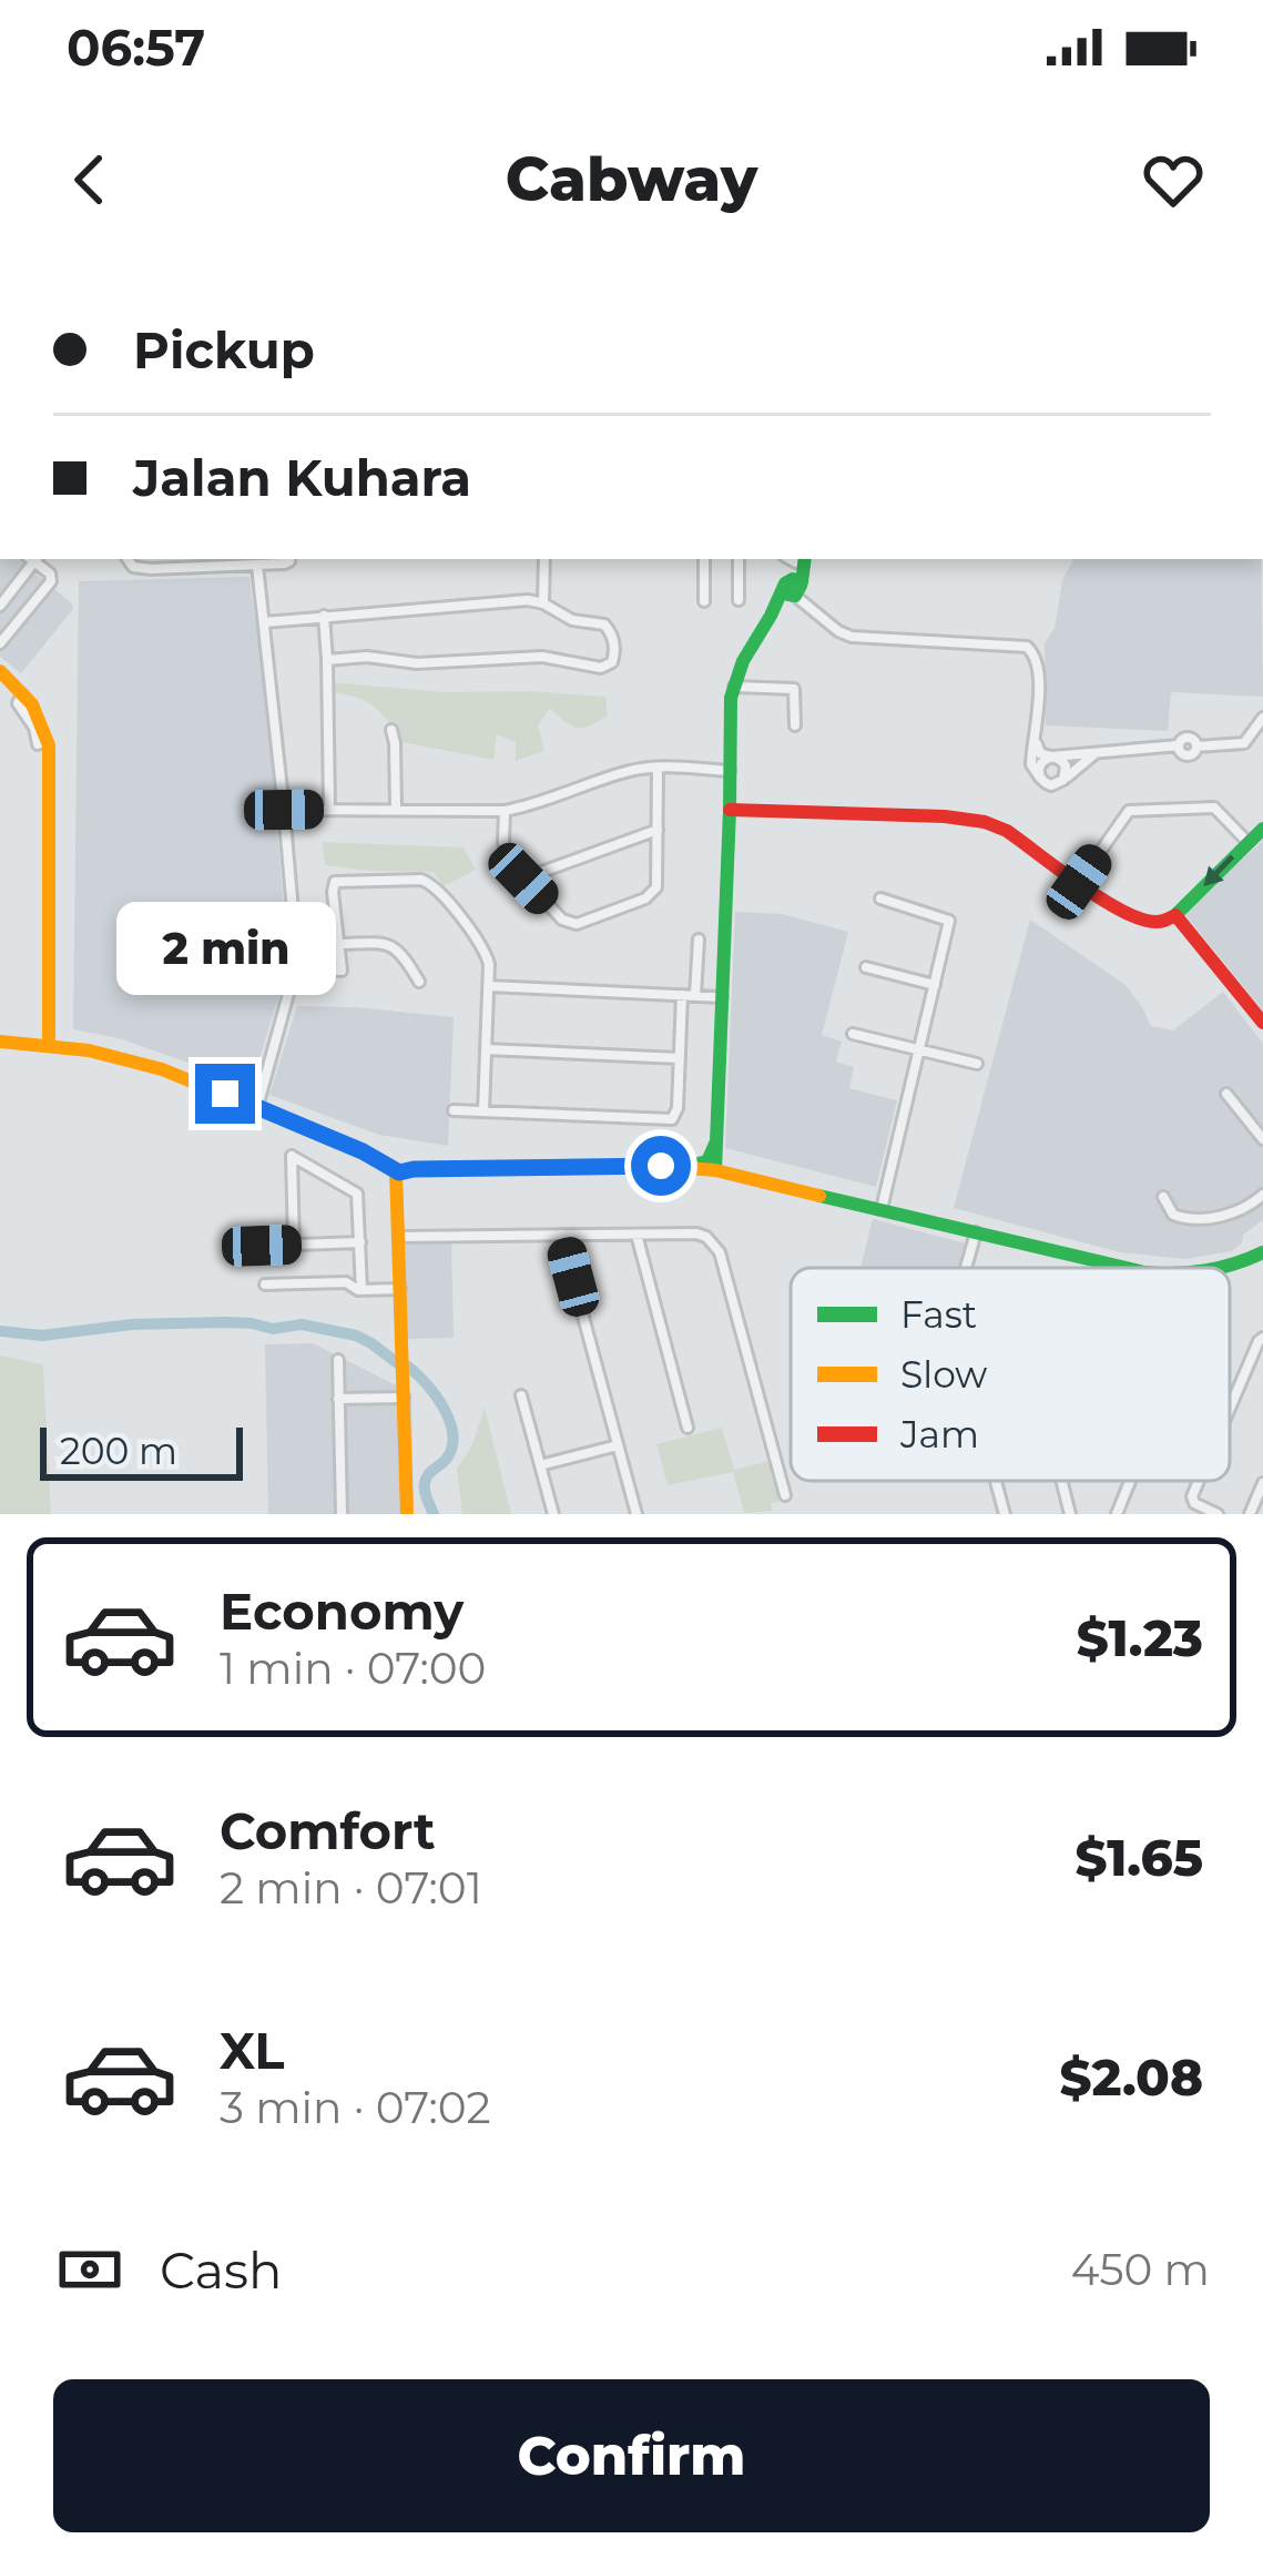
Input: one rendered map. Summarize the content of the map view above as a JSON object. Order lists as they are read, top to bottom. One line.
{"legend":["Fast","Slow","Jam"],"scale_bar":"200 m","page":{"status":"06:57","header":"Cabway","banner":["Pickup","Jalan Kuhara"],"bubble":"2 min","scale":"200 m","list":[{"name":"Economy","note":"1 min · 07:00","value":"$1.23"},{"name":"Comfort","note":"2 min · 07:01","value":"$1.65"},{"name":"XL","note":"3 min · 07:02","value":"$2.08"}],"pay":["Cash","450 m"],"buttons":"Confirm"}}
